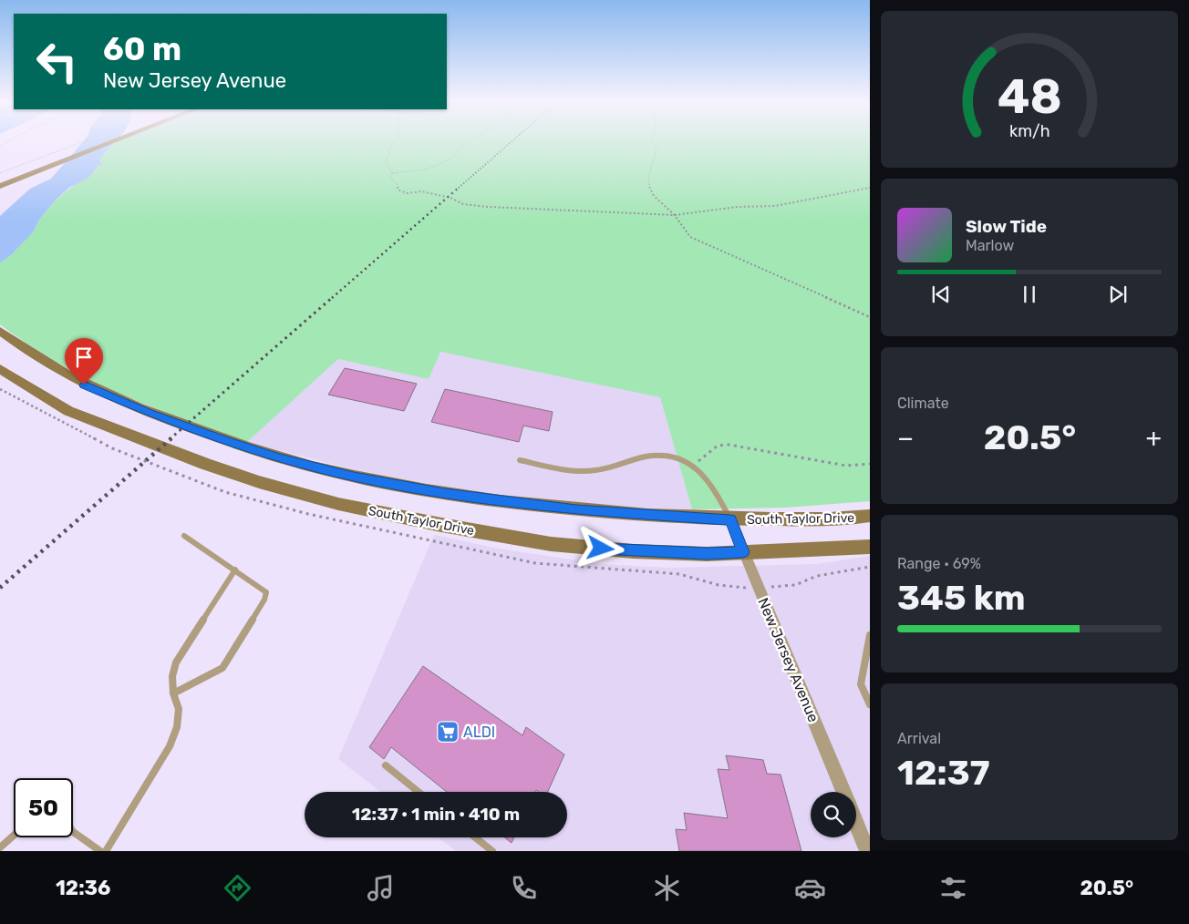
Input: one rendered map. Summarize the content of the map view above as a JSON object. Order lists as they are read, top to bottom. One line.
{"streets":{"main road":["South Taylor Drive"],"street":["New Jersey Avenue"]},"crossings":[["South Taylor Drive","New Jersey Avenue"]],"places":{"supermarket":["ALDI"]},"page":{"turn":["60 m","New Jersey Avenue"],"song":["Slow Tide","Marlow"],"tile":["Climate",["Range · 69%","345 km"],["Arrival","12:37"]],"heat":["−","20.5°","+"],"limit":"50","trip":"12:37 · 1 min · 410 m","tabs":["12:36","20.5°"],"gauge":["48","km/h"]}}
